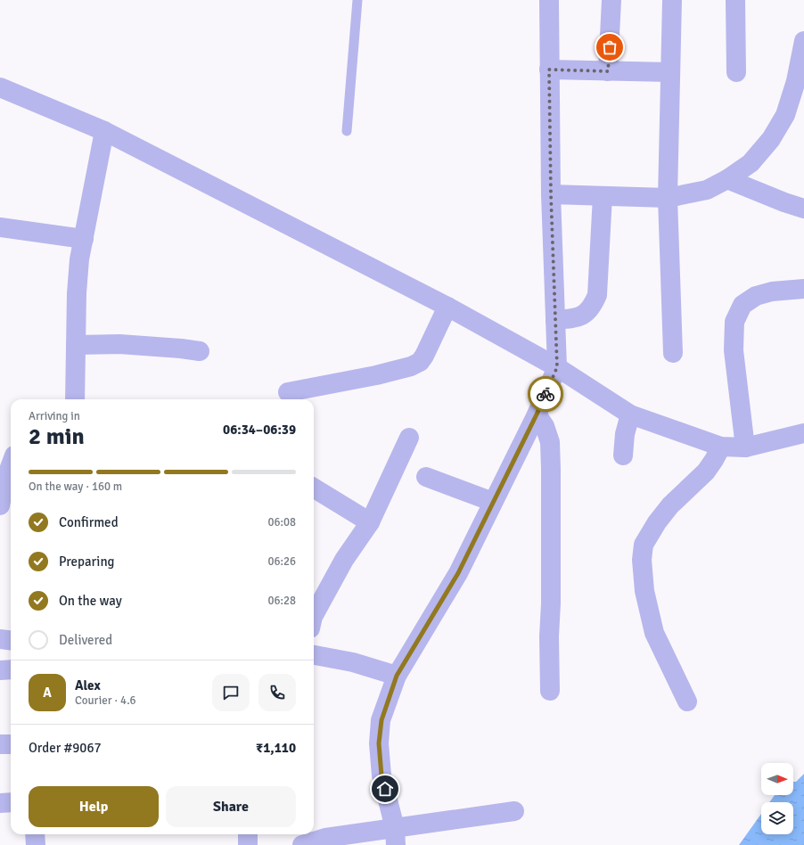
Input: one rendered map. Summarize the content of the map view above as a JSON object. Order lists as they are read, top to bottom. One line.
{"north":"right","page":{"heading":["2 min","Arriving in","06:34–06:39"],"panel":["Alex","Courier · 4.6","Order #9067","₹1,110"],"bar":"On the way · 160 m","list":[["Confirmed","06:08"],["Preparing","06:26"],["On the way","06:28"],"Delivered"],"round":"A","buttons":["Help","Share"]}}
